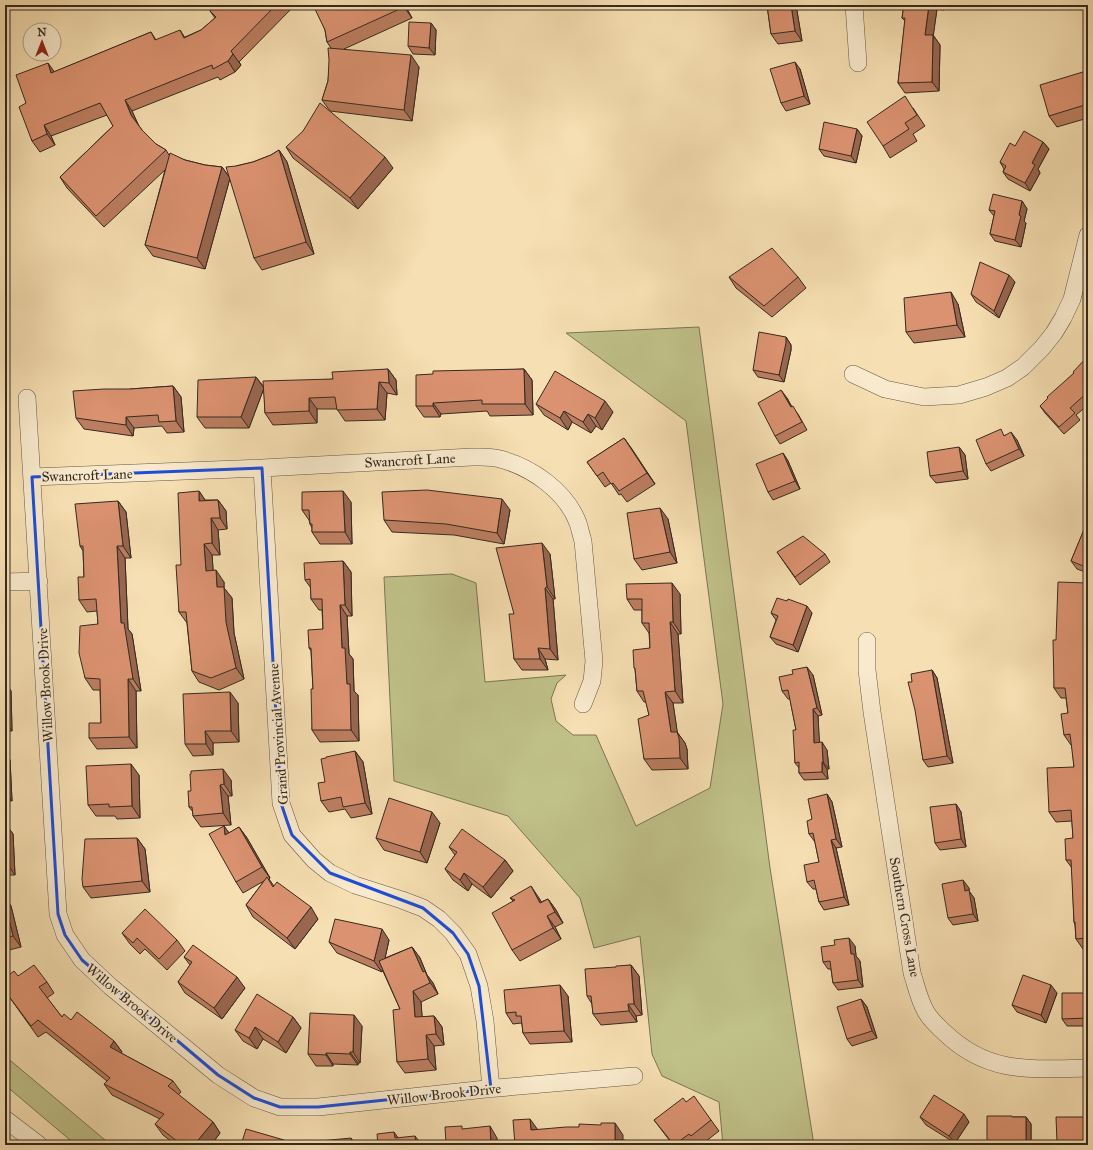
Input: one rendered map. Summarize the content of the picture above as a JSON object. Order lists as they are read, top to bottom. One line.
{"streets":{"street":["Swancroft Lane","Willow Brook Drive","Grand Provincial Avenue","Southern Cross Lane"]},"crossings":[["Swancroft Lane","Willow Brook Drive"],["Swancroft Lane","Grand Provincial Avenue"],["Willow Brook Drive","Grand Provincial Avenue"]],"north":"top"}
